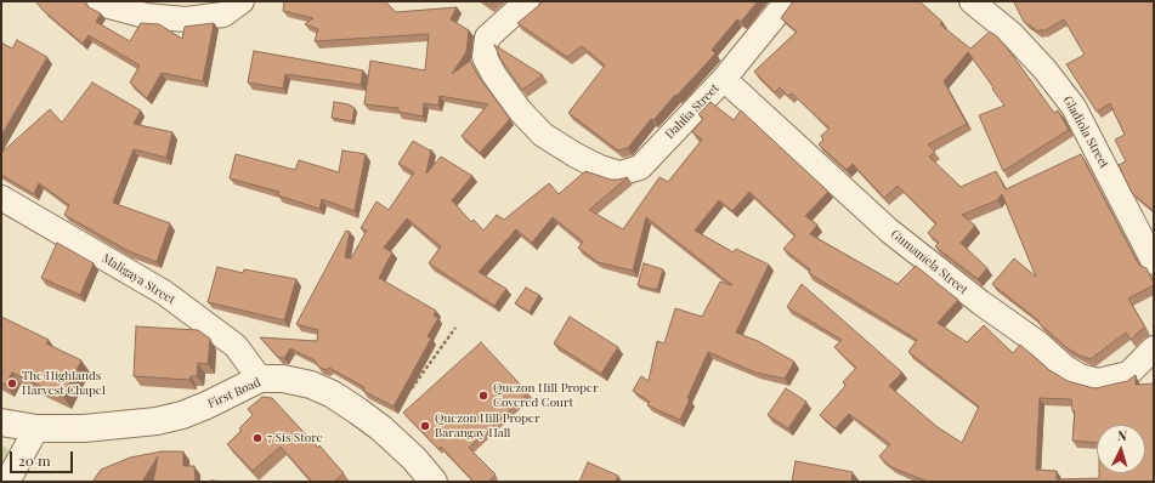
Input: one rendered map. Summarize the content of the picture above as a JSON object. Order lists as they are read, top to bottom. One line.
{"streets":{"street":["Dahlia Street","Gladiola Street","Gumamela Street","Maligaya Street","First Road"]},"crossings":[["Dahlia Street","Gumamela Street"],["Maligaya Street","First Road"]],"places":["The Highlands Harvest Chapel","Quezon Hill Proper Covered Court","Quezon Hill Proper Barangay Hall","7 Sis Store"],"scale_bar":"20 m","north":"top"}
